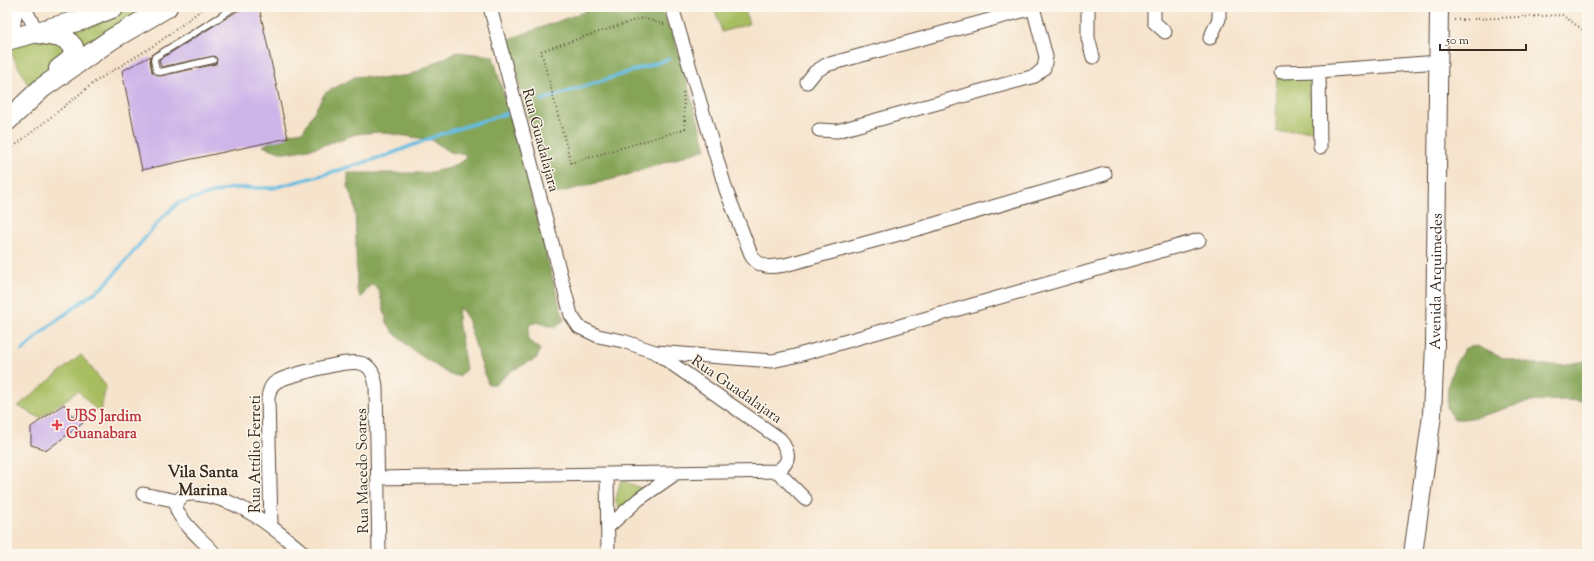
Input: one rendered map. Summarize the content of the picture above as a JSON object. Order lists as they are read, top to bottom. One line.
{"streets":{"main road":["Avenida Arquimedes"],"street":["Rua Guadalajara","Rua Attílio Ferreti","Rua Macedo Soares"]},"crossings":[["Rua Attílio Ferreti","Rua Macedo Soares"]],"districts":["Vila Santa Marina"],"places":{"health":["UBS Jardim Guanabara"]},"scale_bar":"50 m"}
